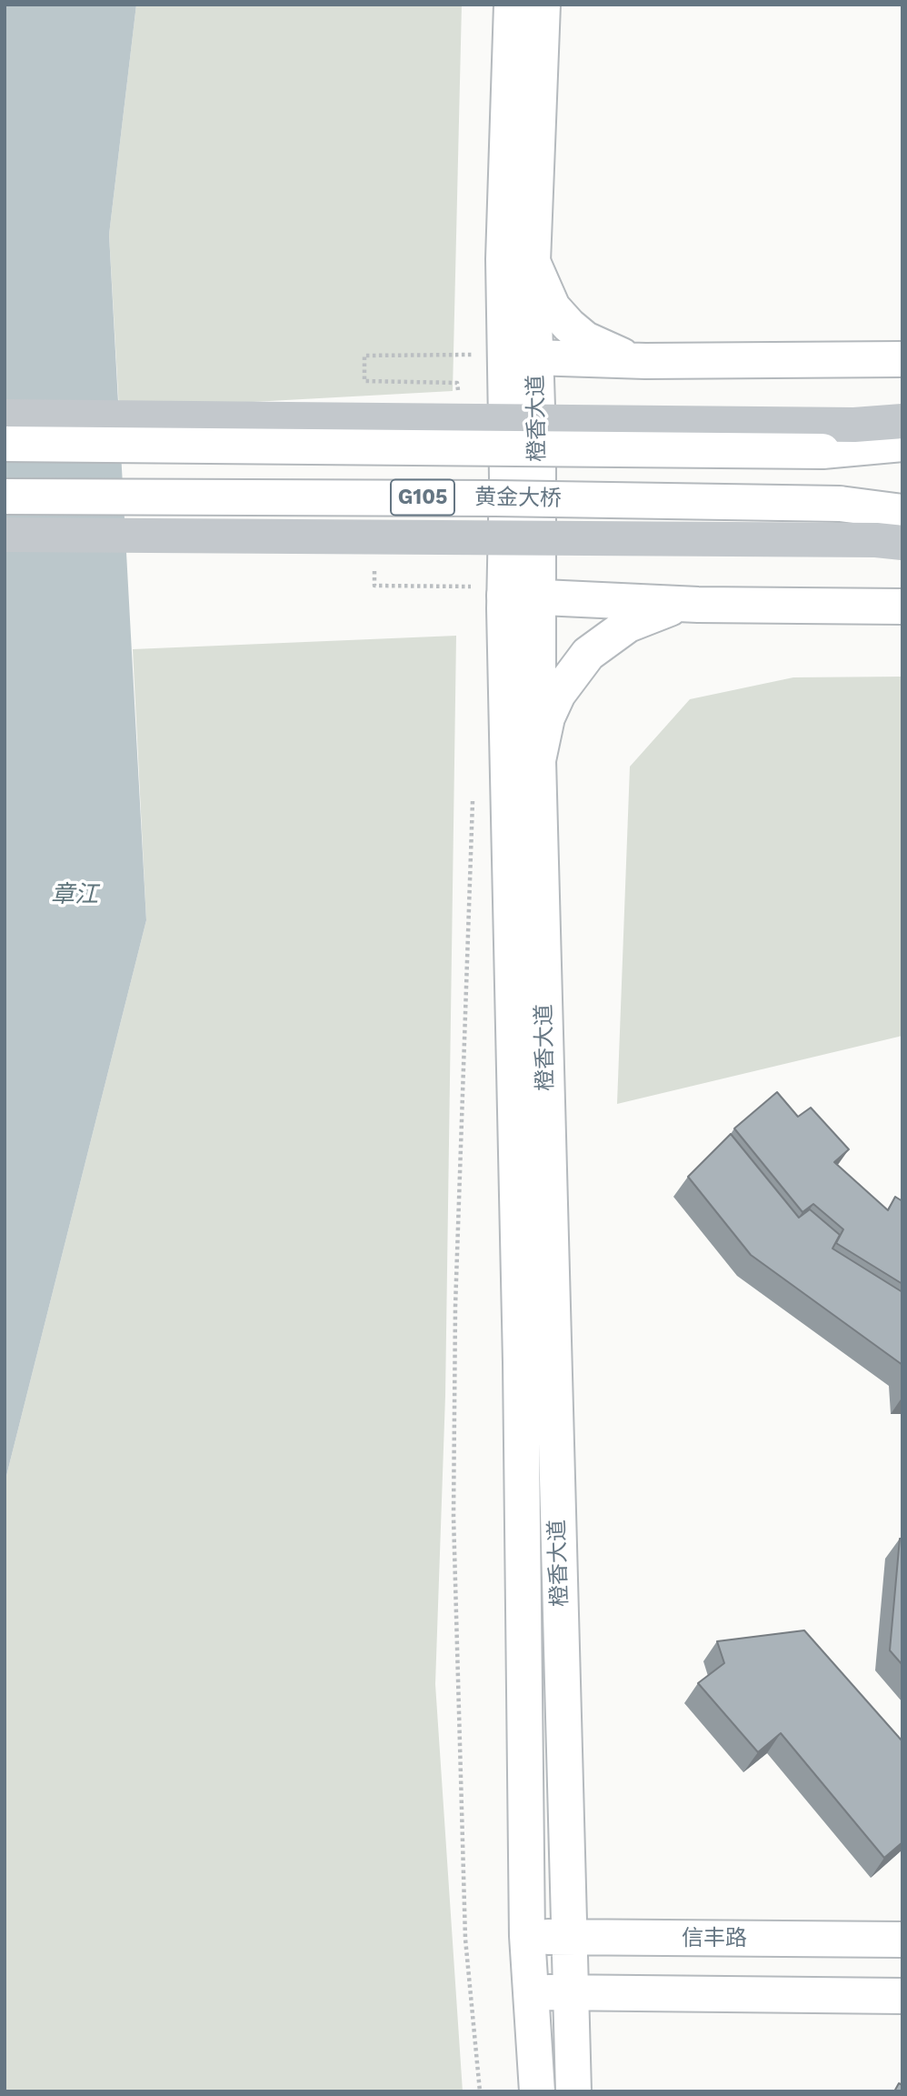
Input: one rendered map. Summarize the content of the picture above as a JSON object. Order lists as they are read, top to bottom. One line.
{"streets":{"main road":["橙香大道","G105","黄金大桥","信丰路"]},"crossings":[["橙香大道","信丰路"]],"water":["章江"]}
